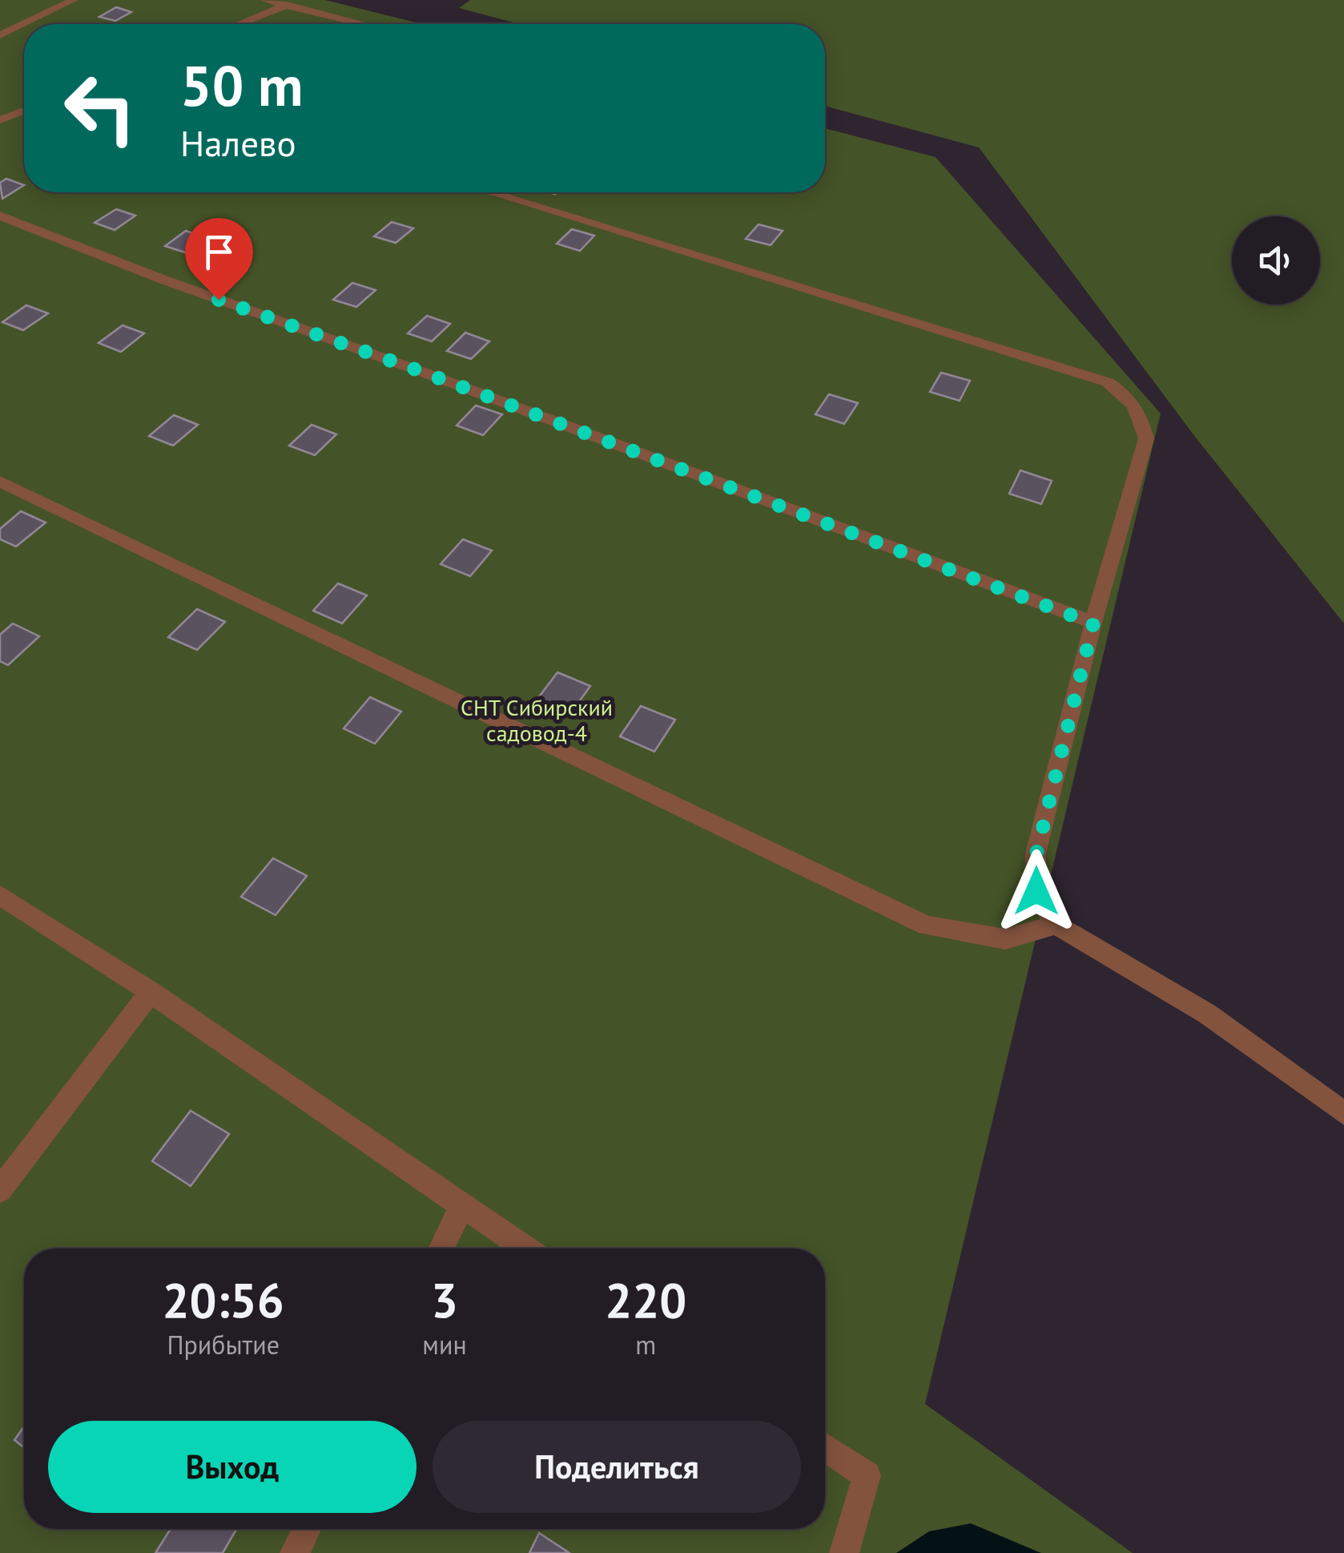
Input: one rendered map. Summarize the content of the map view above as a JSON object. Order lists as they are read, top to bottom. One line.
{"parks":["СНТ Сибирский садовод-4"],"page":{"turn":["50 m","Налево"],"eta":["20:56","Прибытие","3","мин","220","m"],"buttons":["Выход","Поделиться"]}}
